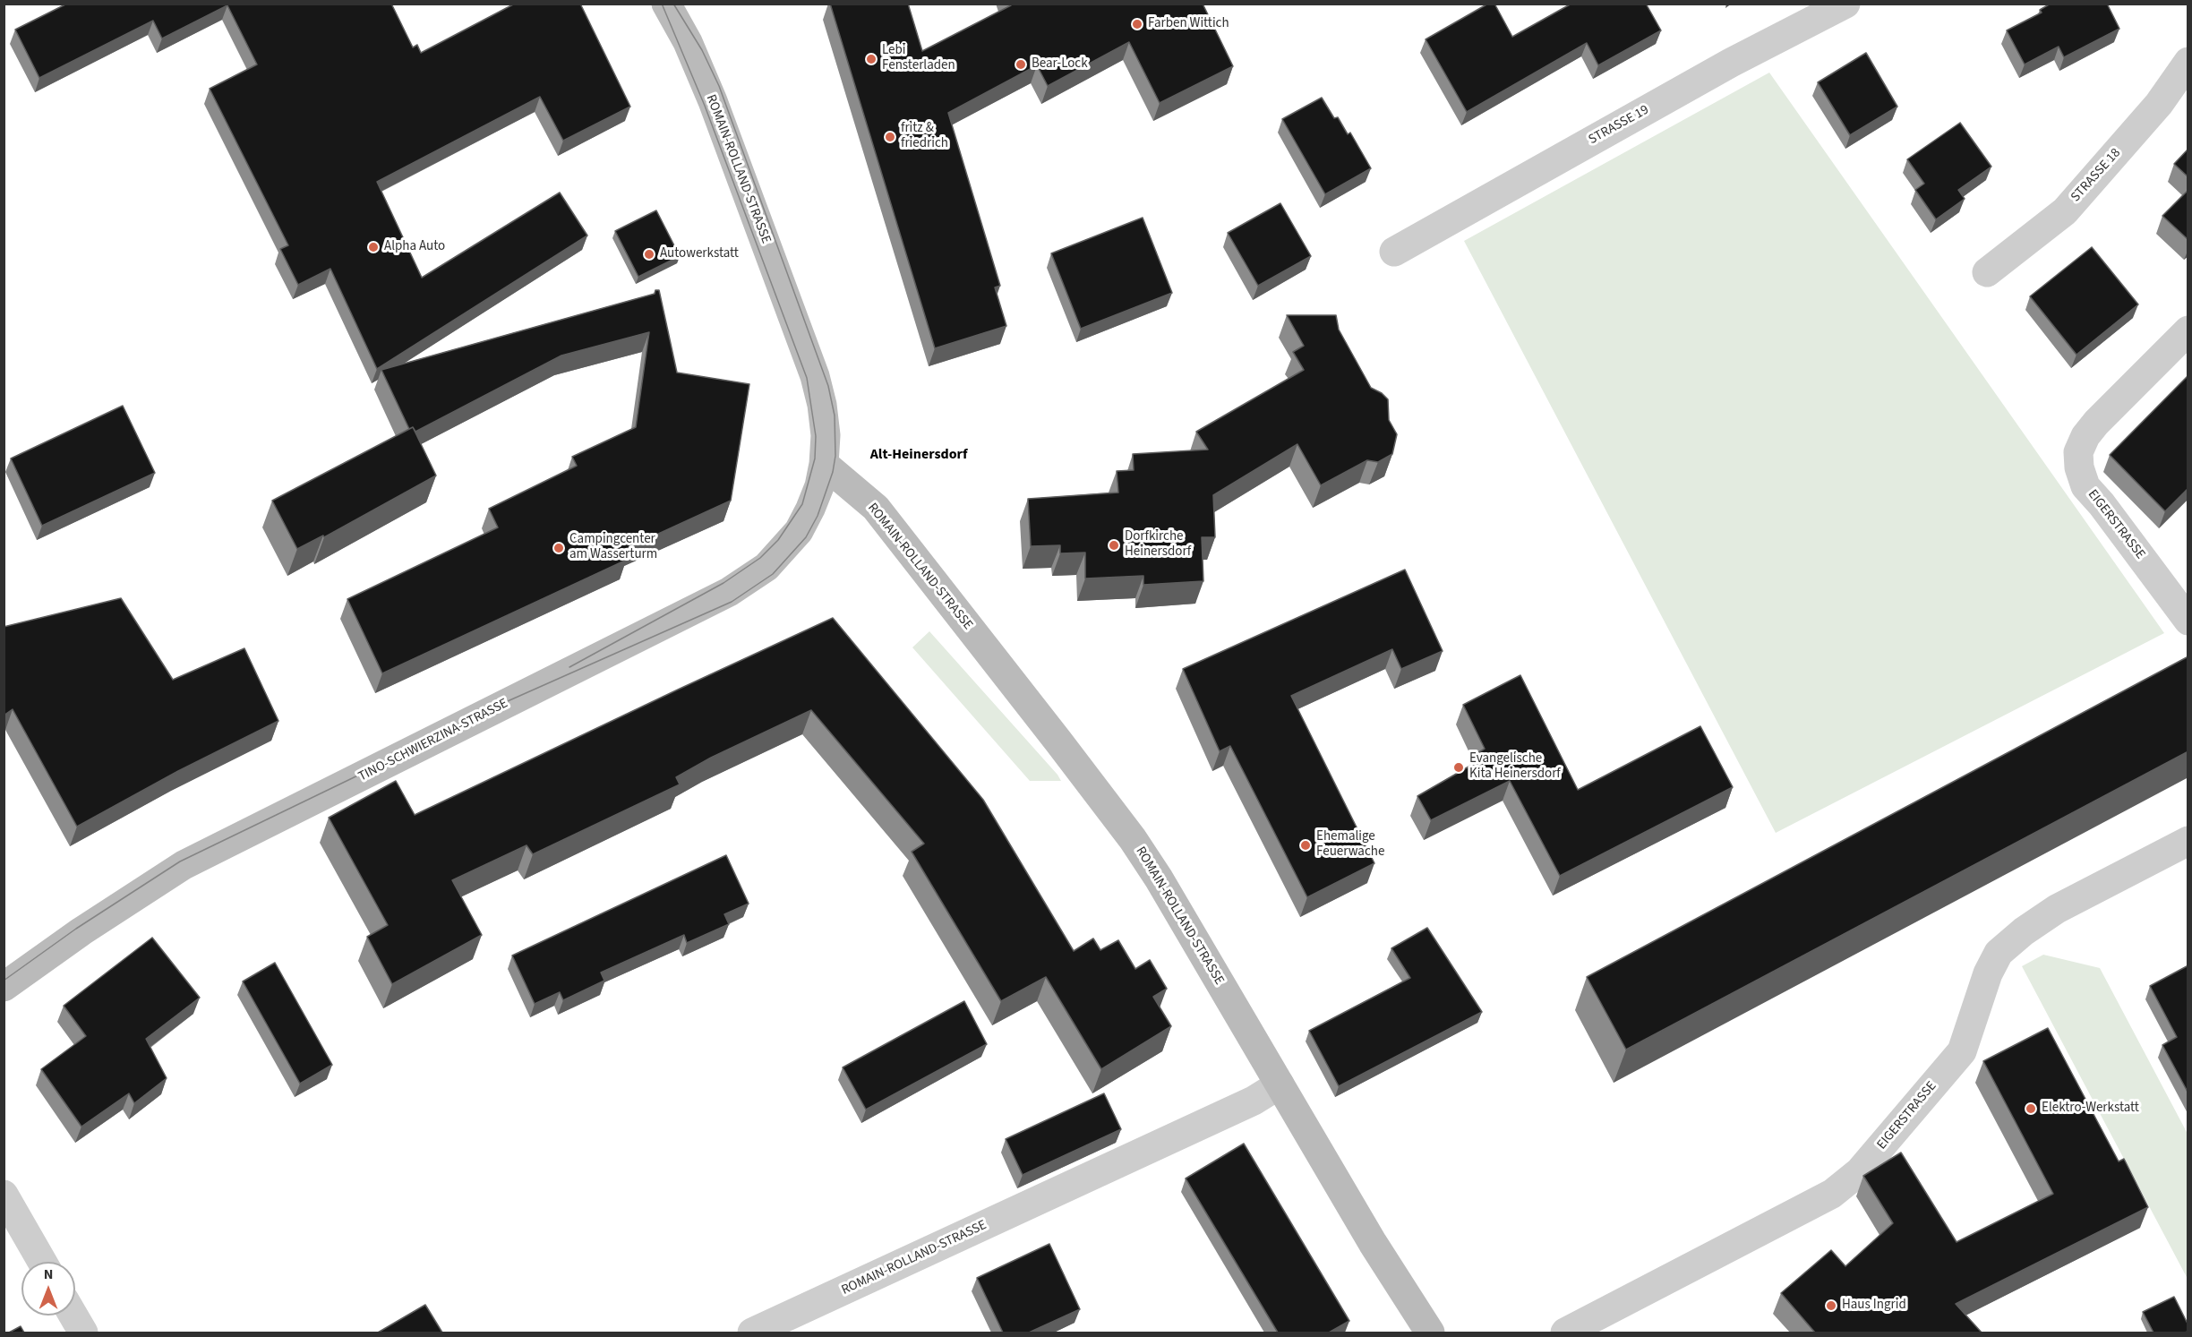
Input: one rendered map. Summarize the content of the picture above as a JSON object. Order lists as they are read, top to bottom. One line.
{"streets":{"main road":["ROMAIN-ROLLAND-STRASSE","TINO-SCHWIERZINA-STRASSE"],"street":["STRASSE 19","STRASSE 18","EIGERSTRASSE"]},"crossings":[["ROMAIN-ROLLAND-STRASSE","TINO-SCHWIERZINA-STRASSE"]],"districts":["Alt-Heinersdorf"],"places":["Farben Wittich","Lebi Fensterladen","Bear-Lock","fritz & friedrich","Alpha Auto","Autowerkstatt","Dorfkirche Heinersdorf","Campingcenter am Wasserturm","Evangelische Kita Heinersdorf","Ehemalige Feuerwache","Elektro-Werkstatt","Haus Ingrid"],"north":"top"}
